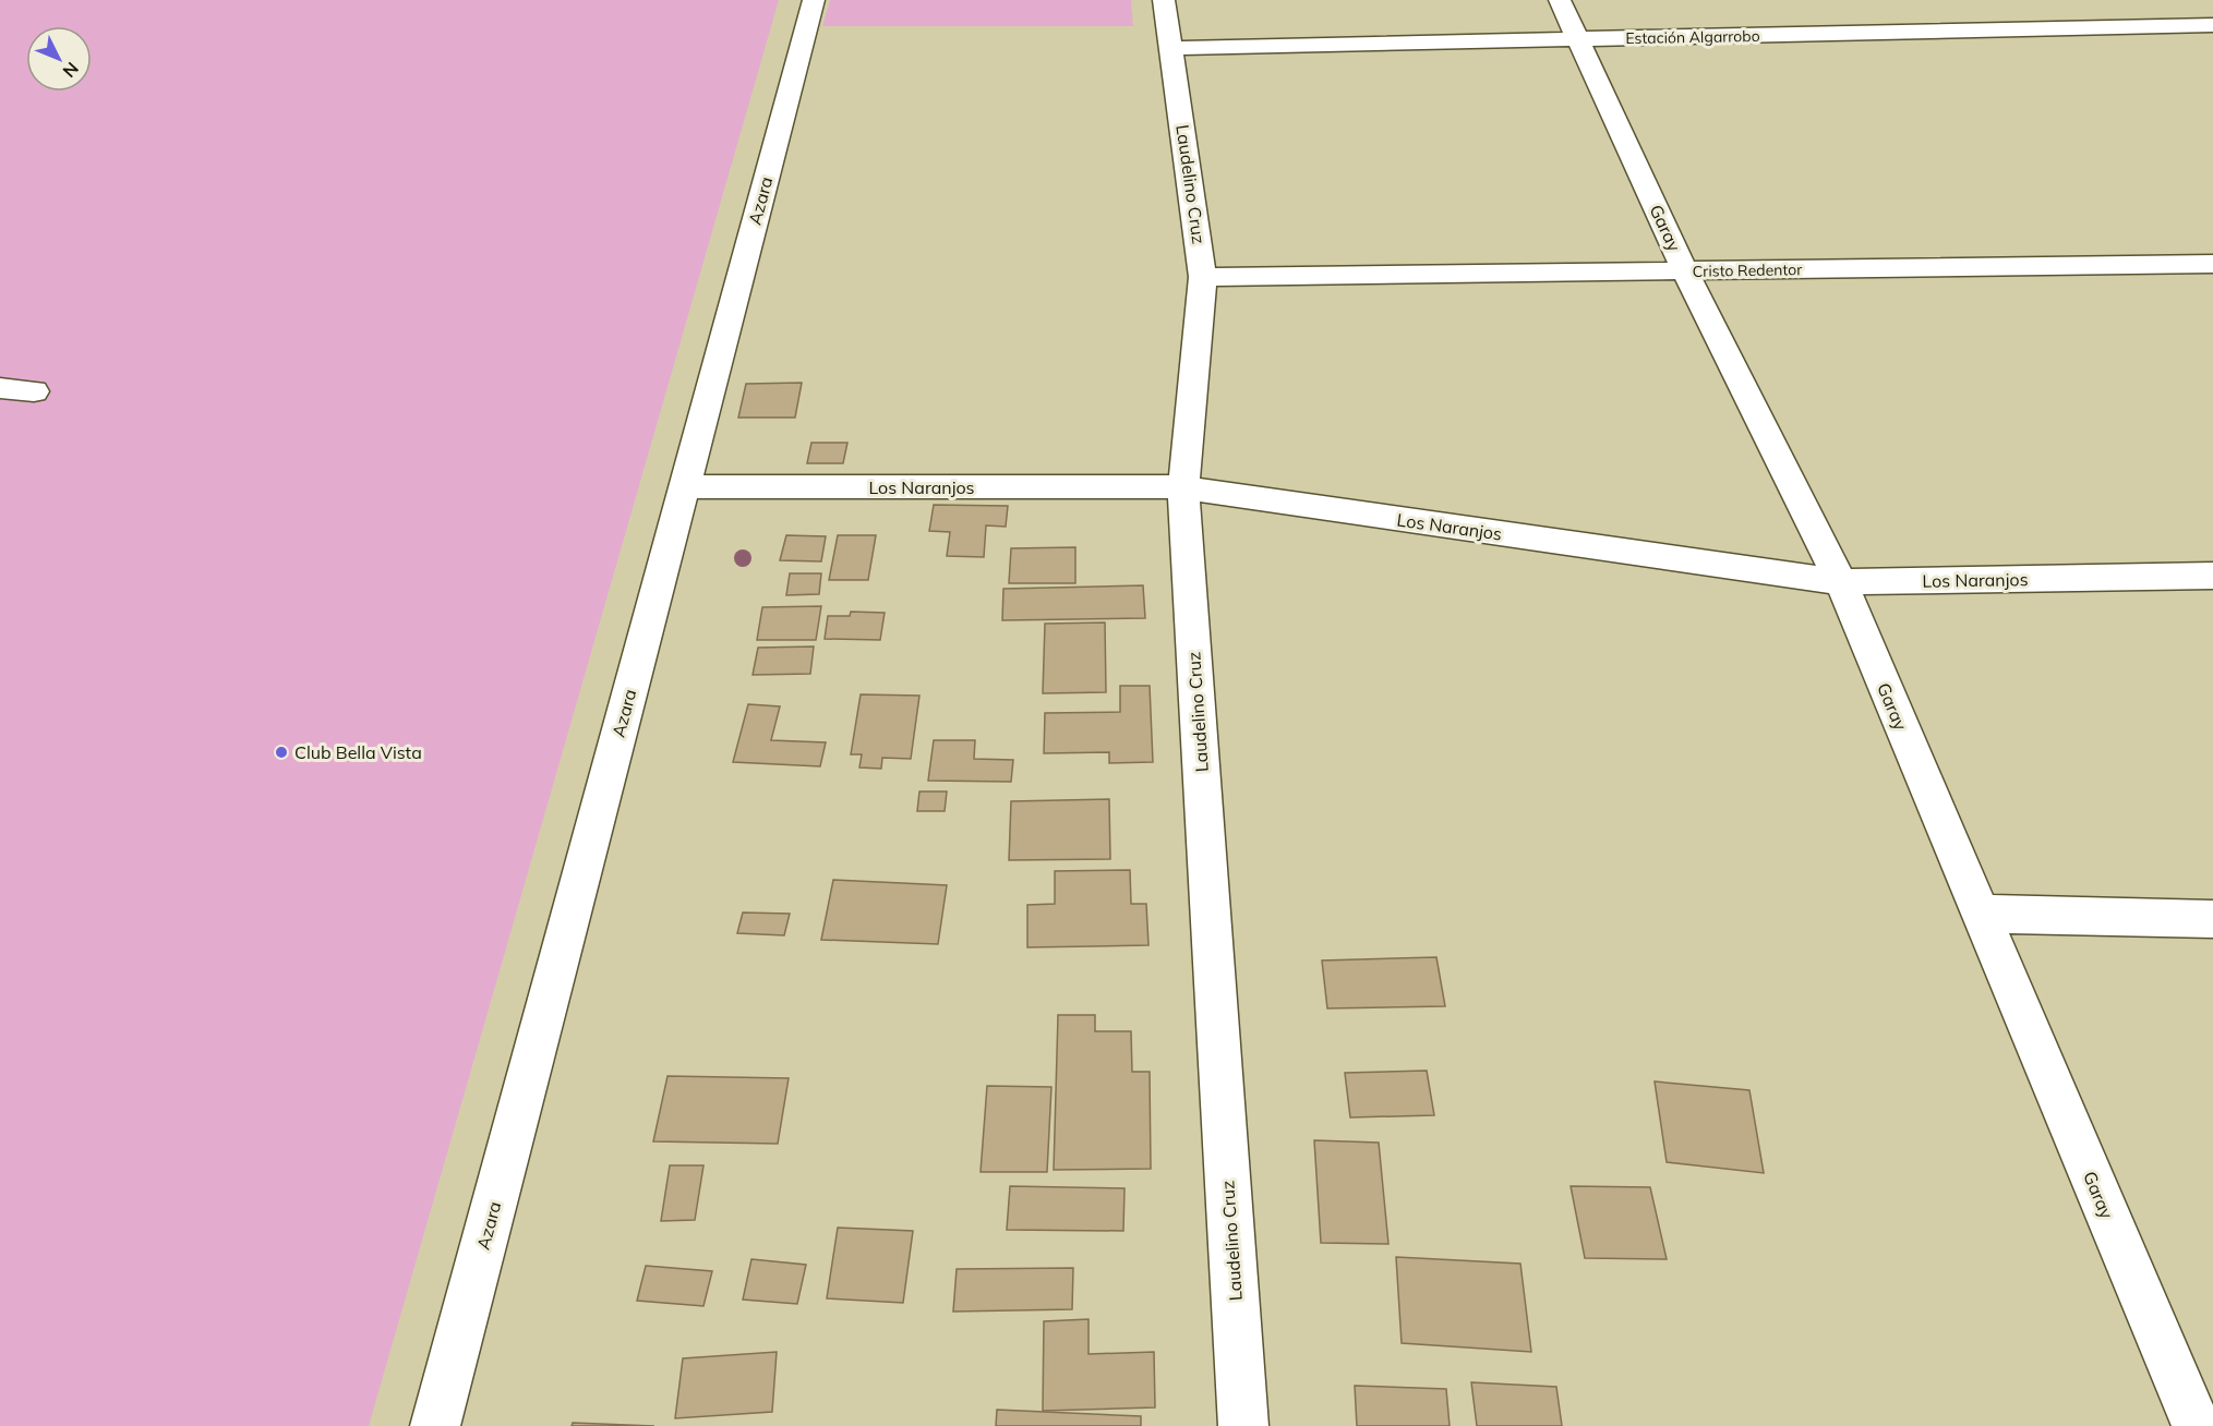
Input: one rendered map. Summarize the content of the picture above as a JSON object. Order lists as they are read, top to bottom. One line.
{"streets":{"street":["Estación Algarrobo","Laudelino Cruz","Azara","Garay","Cristo Redentor","Los Naranjos"]},"crossings":[["Estación Algarrobo","Laudelino Cruz"],["Estación Algarrobo","Garay"],["Laudelino Cruz","Cristo Redentor"],["Laudelino Cruz","Los Naranjos"],["Azara","Los Naranjos"],["Garay","Cristo Redentor"],["Garay","Los Naranjos"]],"places":["Club Bella Vista"],"north":"bottom right"}
